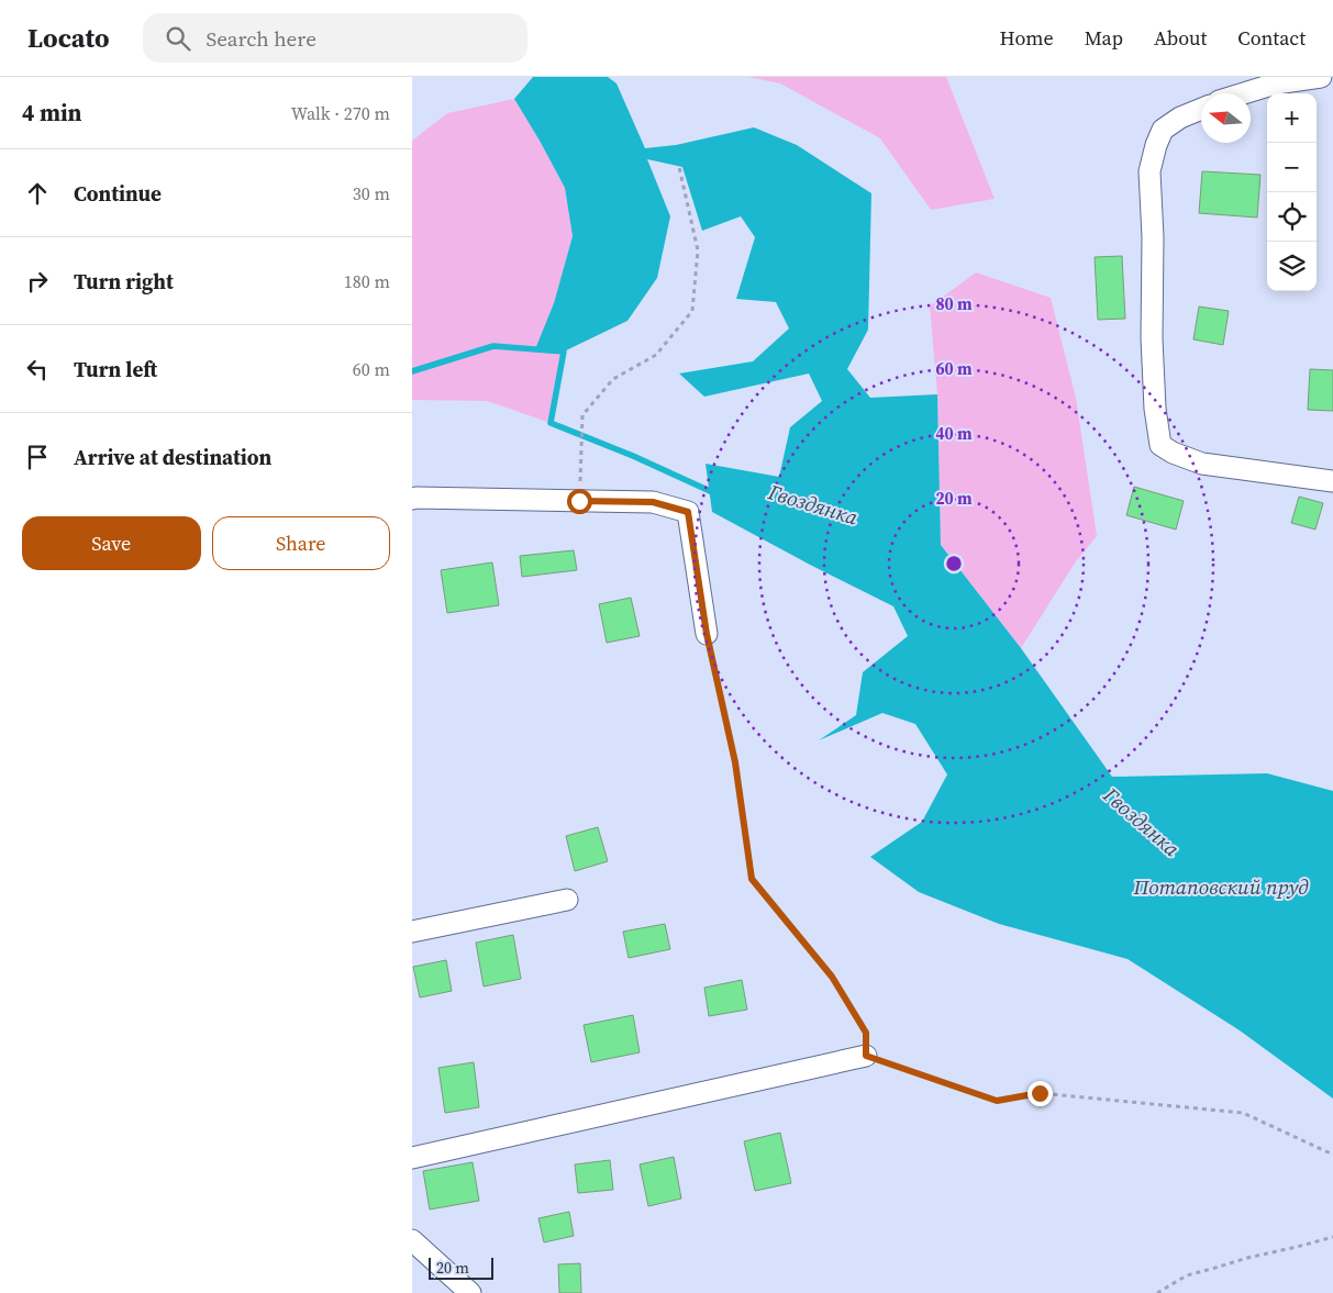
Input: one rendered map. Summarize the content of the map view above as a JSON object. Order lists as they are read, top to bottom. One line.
{"water":["Гвоздянка","Потаповский пруд"],"scale_bar":"20 m","north":"left","page":{"header":"Locato","search":"Search here","nav":["Home","Map","About","Contact"],"heading":["4 min","Walk · 270 m"],"map_buttons":["+","−"],"list":[["Continue","30 m"],["Turn right","180 m"],["Turn left","60 m"],"Arrive at destination"],"buttons":["Save","Share"],"scale":"20 m"},"rings":["80 m","60 m","40 m","20 m"]}
